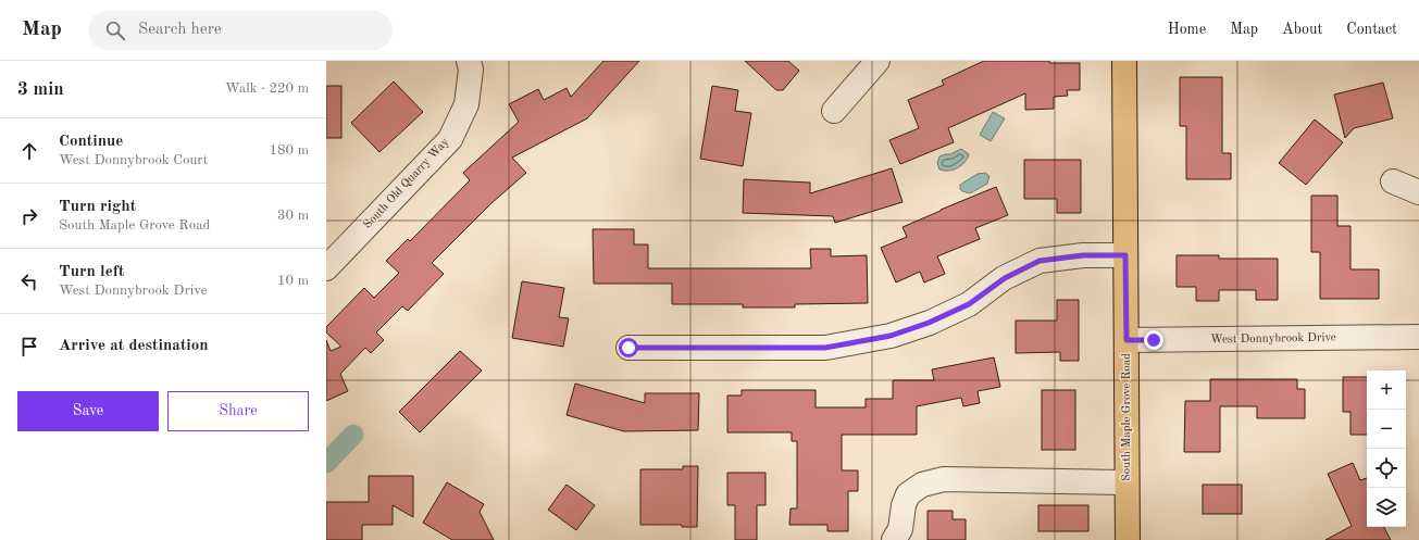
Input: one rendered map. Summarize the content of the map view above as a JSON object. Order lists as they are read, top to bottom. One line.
{"streets":{"main road":["South Maple Grove Road"],"street":["South Old Quarry Way","West Donnybrook Drive"]},"crossings":[["West Donnybrook Drive","South Maple Grove Road"]],"page":{"header":"Map","search":"Search here","nav":["Home","Map","About","Contact"],"heading":["3 min","Walk · 220 m"],"list":[["Continue","West Donnybrook Court","180 m"],["Turn right","South Maple Grove Road","30 m"],["Turn left","West Donnybrook Drive","10 m"],"Arrive at destination"],"map_buttons":["+","−"],"buttons":["Save","Share"]}}
